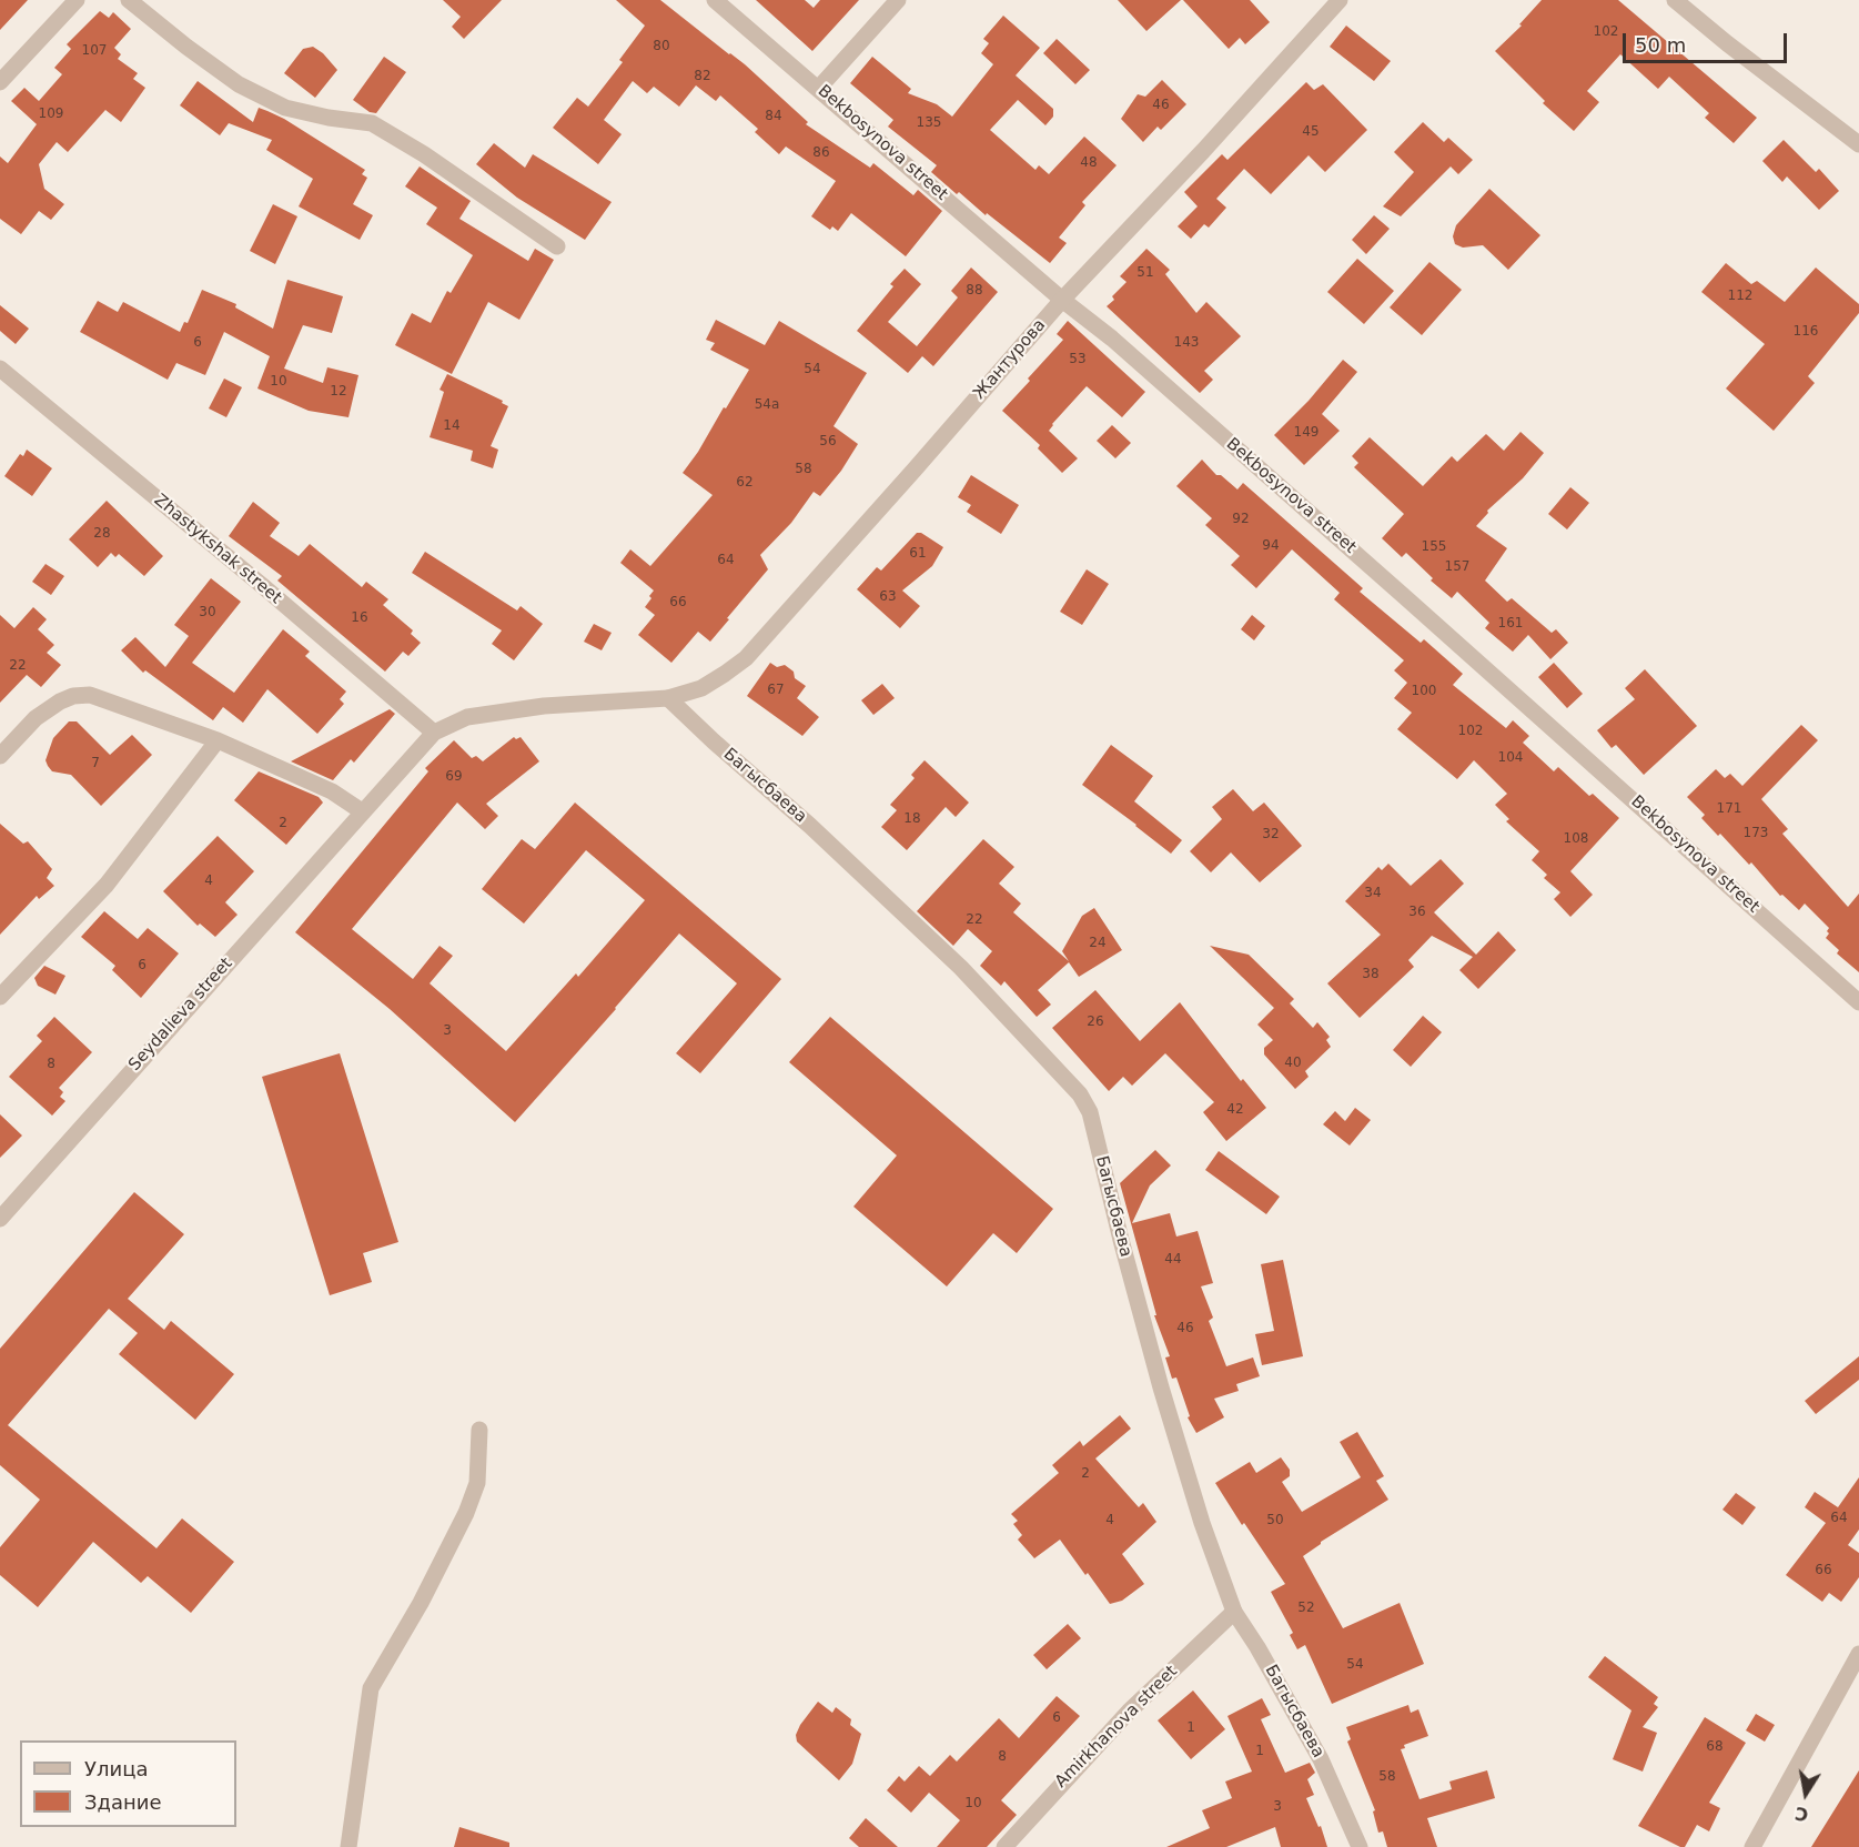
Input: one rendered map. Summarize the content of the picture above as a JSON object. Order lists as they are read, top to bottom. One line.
{"streets":{"street":["Bekbosynova street","Жантурова","Zhastykshak street","Багысбаева","Seydalieva street","Amirkhanova street"]},"crossings":[["Bekbosynova street","Жантурова"],["Жантурова","Багысбаева"],["Жантурова","Seydalieva street"],["Zhastykshak street","Seydalieva street"],["Багысбаева","Seydalieva street"],["Багысбаева","Amirkhanova street"]],"house_numbers":["102","80","107","82","46","109","84","135","45","86","48","51","88","112","116","6","143","53","54","10","12","54а","14","149","56","58","62","92","28","94","155","61","64","157","63","66","30","16","161","22","67","100","102","104","7","69","171","18","2","173","32","108","4","34","36","22","24","6","38","26","3","40","8","42","44","46","2","64","4","50","66","52","54","6","1","68","1","8","58","10","3"],"legend":["Улица","Здание"],"scale_bar":"50 m","north":"bottom"}
